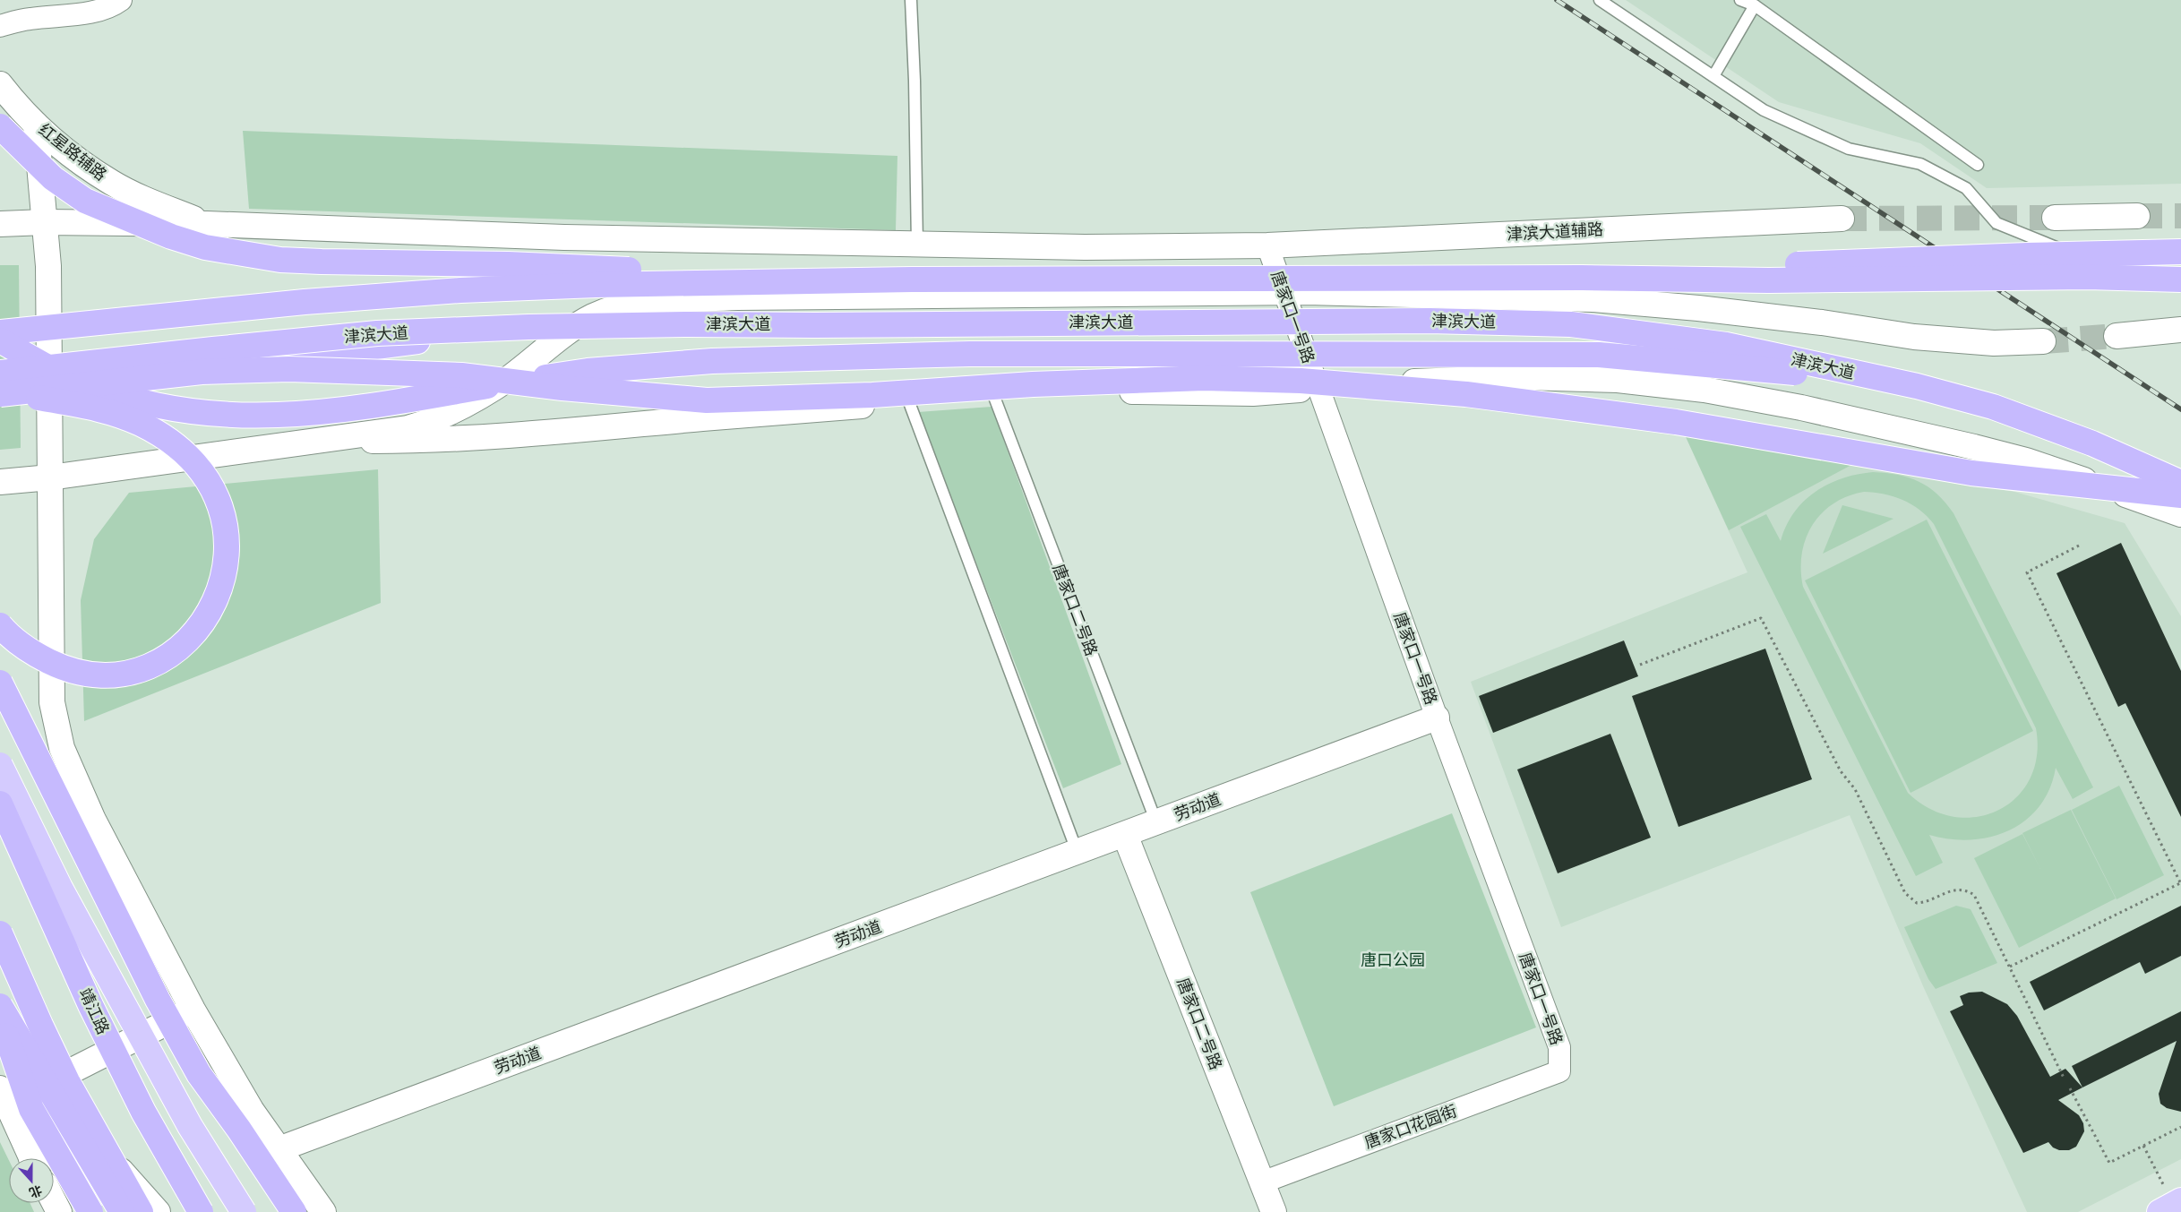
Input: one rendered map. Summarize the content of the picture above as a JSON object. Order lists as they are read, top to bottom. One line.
{"streets":{"highway":["津滨大道","靖江路"],"main road":["红星路辅路","津滨大道辅路","唐家口二号路","劳动道"],"street":["唐家口一号路","唐家口花园街"]},"crossings":[["红星路辅路","津滨大道辅路"],["津滨大道辅路","唐家口一号路"],["唐家口一号路","劳动道"],["唐家口一号路","唐家口花园街"],["唐家口二号路","劳动道"],["唐家口二号路","唐家口花园街"]],"parks":["唐口公园"],"north":"bottom"}
